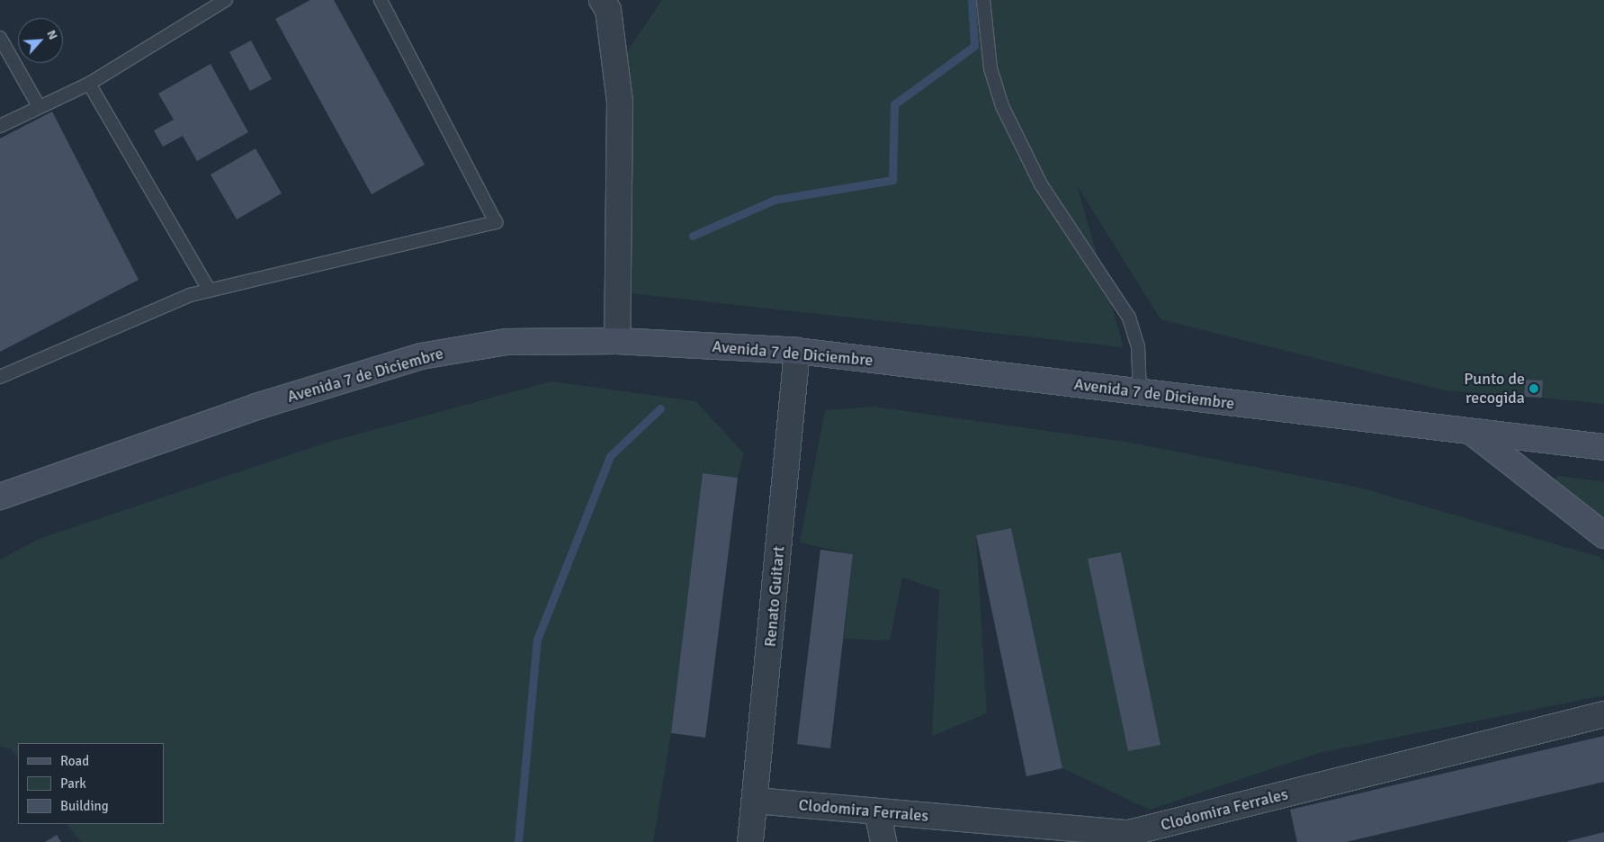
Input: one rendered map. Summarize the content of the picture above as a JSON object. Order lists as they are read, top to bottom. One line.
{"streets":{"main road":["Avenida 7 de Diciembre"],"street":["Renato Guitart","Clodomira Ferrales"]},"crossings":[["Avenida 7 de Diciembre","Renato Guitart"],["Renato Guitart","Clodomira Ferrales"]],"places":["Punto de recogida"],"legend":["Road","Park","Building"],"north":"top right"}
